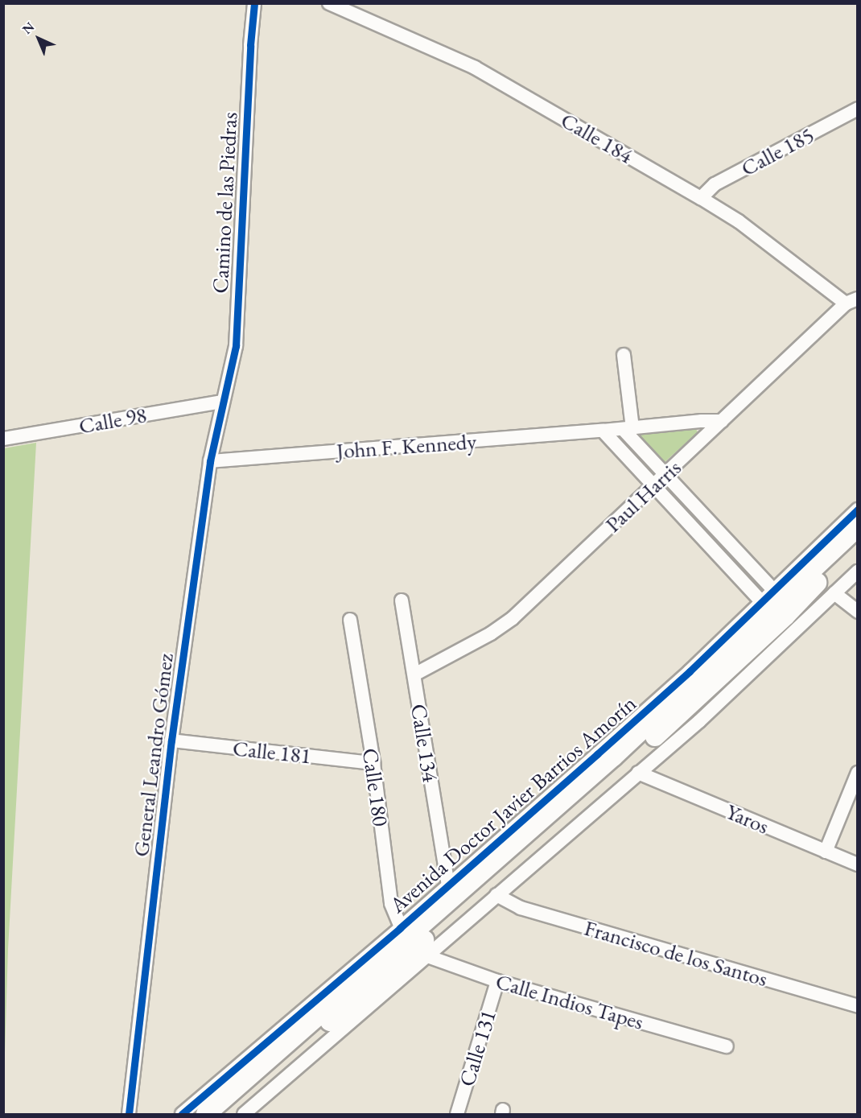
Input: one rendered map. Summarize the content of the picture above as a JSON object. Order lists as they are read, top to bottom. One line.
{"streets":{"highway":["Avenida Doctor Javier Barrios Amorín"],"street":["Calle 184","Calle 185","Camino de las Piedras","Calle 98","John F. Kennedy","Paul Harris","Calle 134","Calle 181","General Leandro Gómez","Calle 180","Yaros","Francisco de los Santos","Calle Indios Tapes","Calle 131"]},"crossings":[["Calle 184","Calle 185"],["Calle 184","Paul Harris"],["Camino de las Piedras","Calle 98"],["Camino de las Piedras","General Leandro Gómez"],["Calle 98","General Leandro Gómez"],["John F. Kennedy","Paul Harris"],["John F. Kennedy","General Leandro Gómez"],["Paul Harris","Calle 134"],["Calle 134","Avenida Doctor Javier Barrios Amorín"],["Calle 181","General Leandro Gómez"],["Calle 181","Calle 180"],["Calle 180","Avenida Doctor Javier Barrios Amorín"],["Calle 180","Calle Indios Tapes"],["Avenida Doctor Javier Barrios Amorín","Yaros"],["Avenida Doctor Javier Barrios Amorín","Francisco de los Santos"],["Avenida Doctor Javier Barrios Amorín","Calle Indios Tapes"],["Calle Indios Tapes","Calle 131"]],"north":"top left"}
